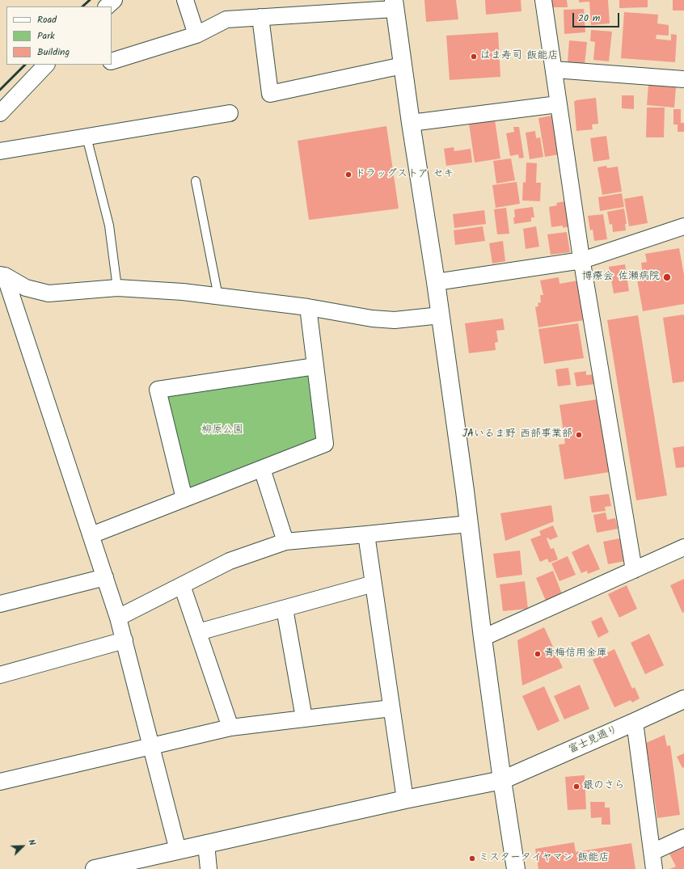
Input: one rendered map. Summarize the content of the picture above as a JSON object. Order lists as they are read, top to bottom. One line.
{"streets":{"street":["富士見通り"]},"parks":["柳原公園"],"places":["はま寿司 飯能店","ドラッグストア セキ","博療会 佐瀬病院","JAいるま野 西部事業部","青梅信用金庫","銀のさら","ミスタータイヤマン 飯能店"],"legend":["Road","Park","Building"],"scale_bar":"20 m","north":"top right"}
